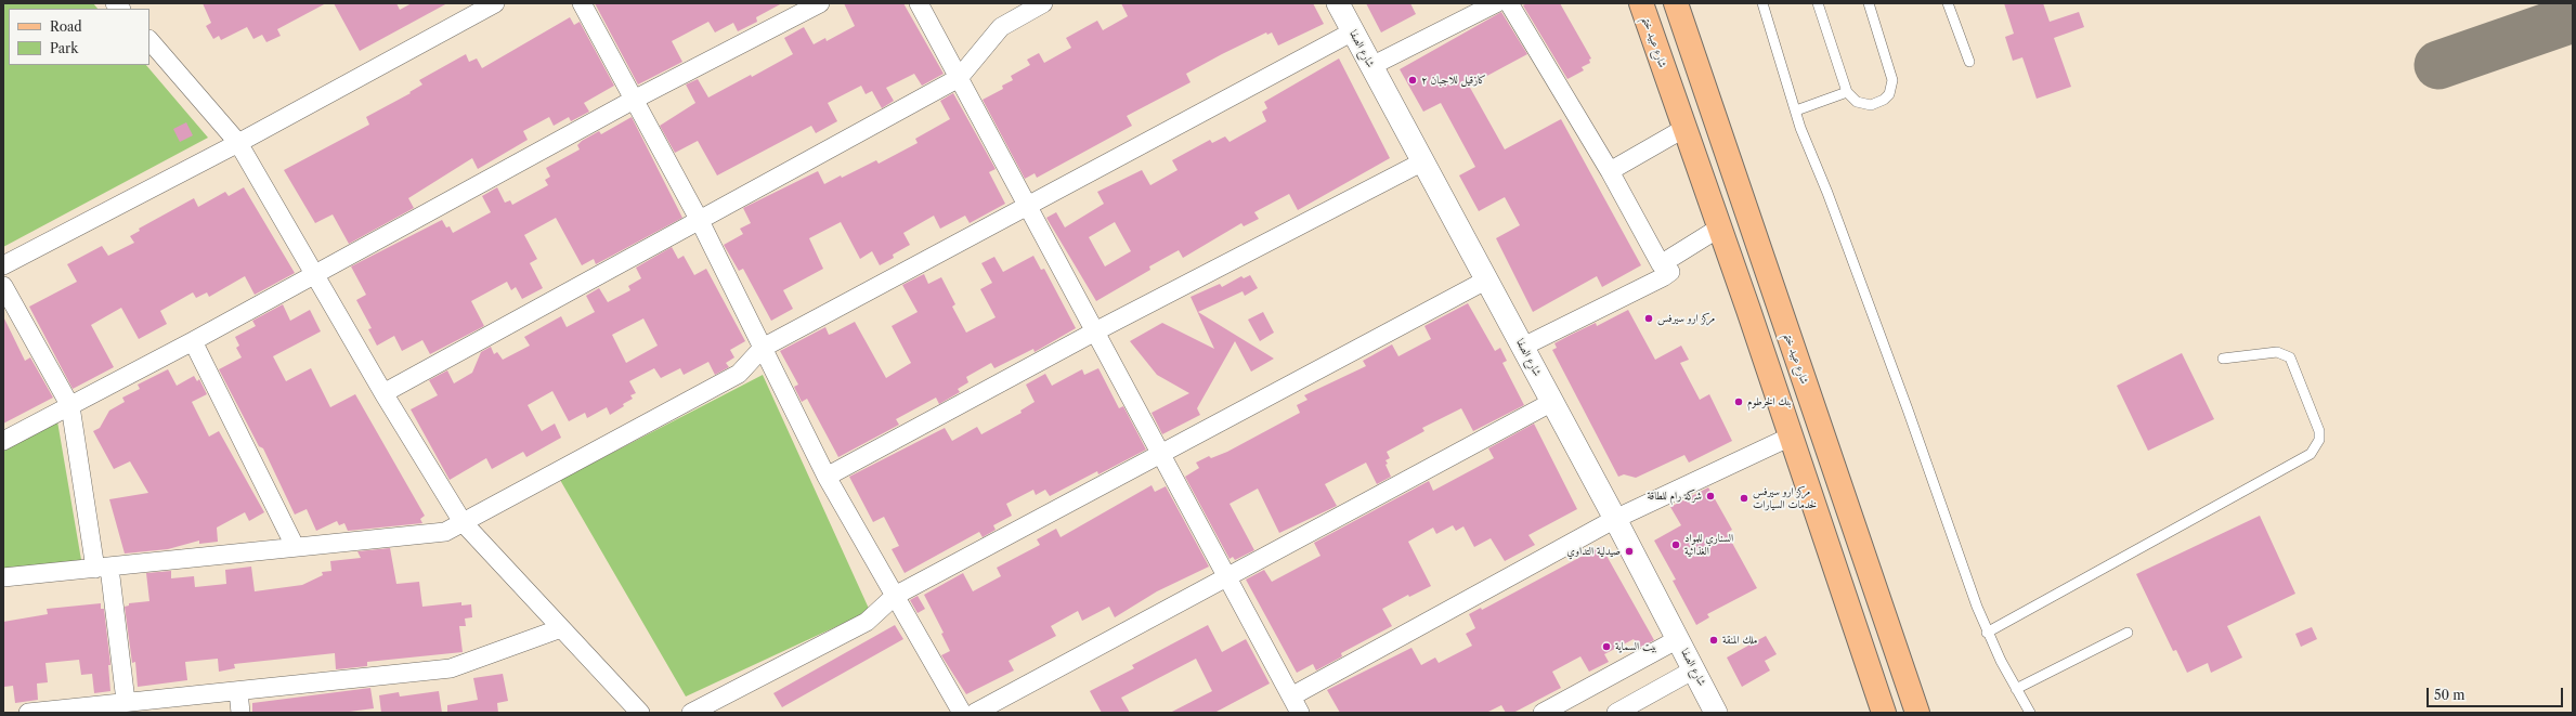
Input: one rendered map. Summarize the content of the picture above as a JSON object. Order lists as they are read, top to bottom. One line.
{"streets":{"main road":["شارع عبيد ختم"],"street":["شارع الصفا"]},"places":["كازقيل للاجبان ٢","مركز ارو سيرفس","بنك الخرطوم","شركة رام للطاقة","مركز ارو سيرفس لخدمات السيارات","السناري للمواد الغذائية","صيدلية التداوي","ملك المنقة","بيت السماية"],"legend":["Road","Park"],"scale_bar":"50 m"}
